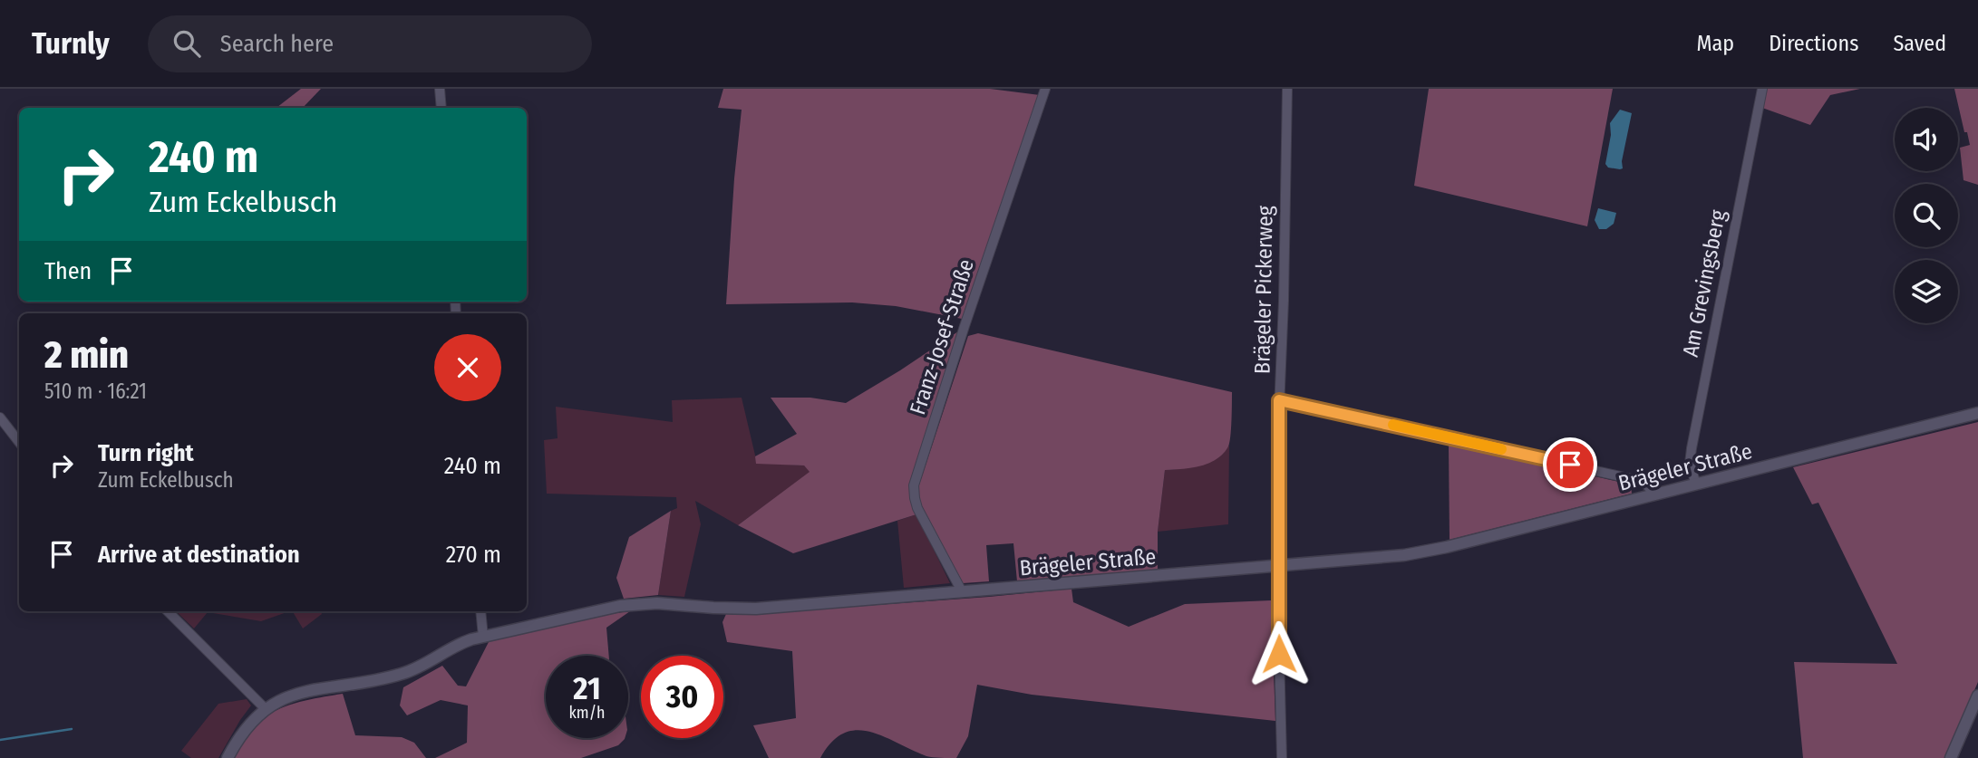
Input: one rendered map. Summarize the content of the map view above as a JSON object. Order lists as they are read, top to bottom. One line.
{"streets":{"street":["Am Grevingsberg","Brägeler Pickerweg","Franz-Josef-Straße","Brägeler Straße"]},"crossings":[["Am Grevingsberg","Brägeler Straße"],["Brägeler Pickerweg","Brägeler Straße"],["Franz-Josef-Straße","Brägeler Straße"]],"page":{"header":"Turnly","search":"Search here","nav":["Map","Directions","Saved"],"turn":["240 m","Zum Eckelbusch"],"then":"Then","heading":["2 min","510 m · 16:21"],"list":[{"name":"Turn right","note":"Zum Eckelbusch","value":"240 m"},{"name":"Arrive at destination","value":"270 m"}],"speed":"21 km/h","limit":"30"}}
